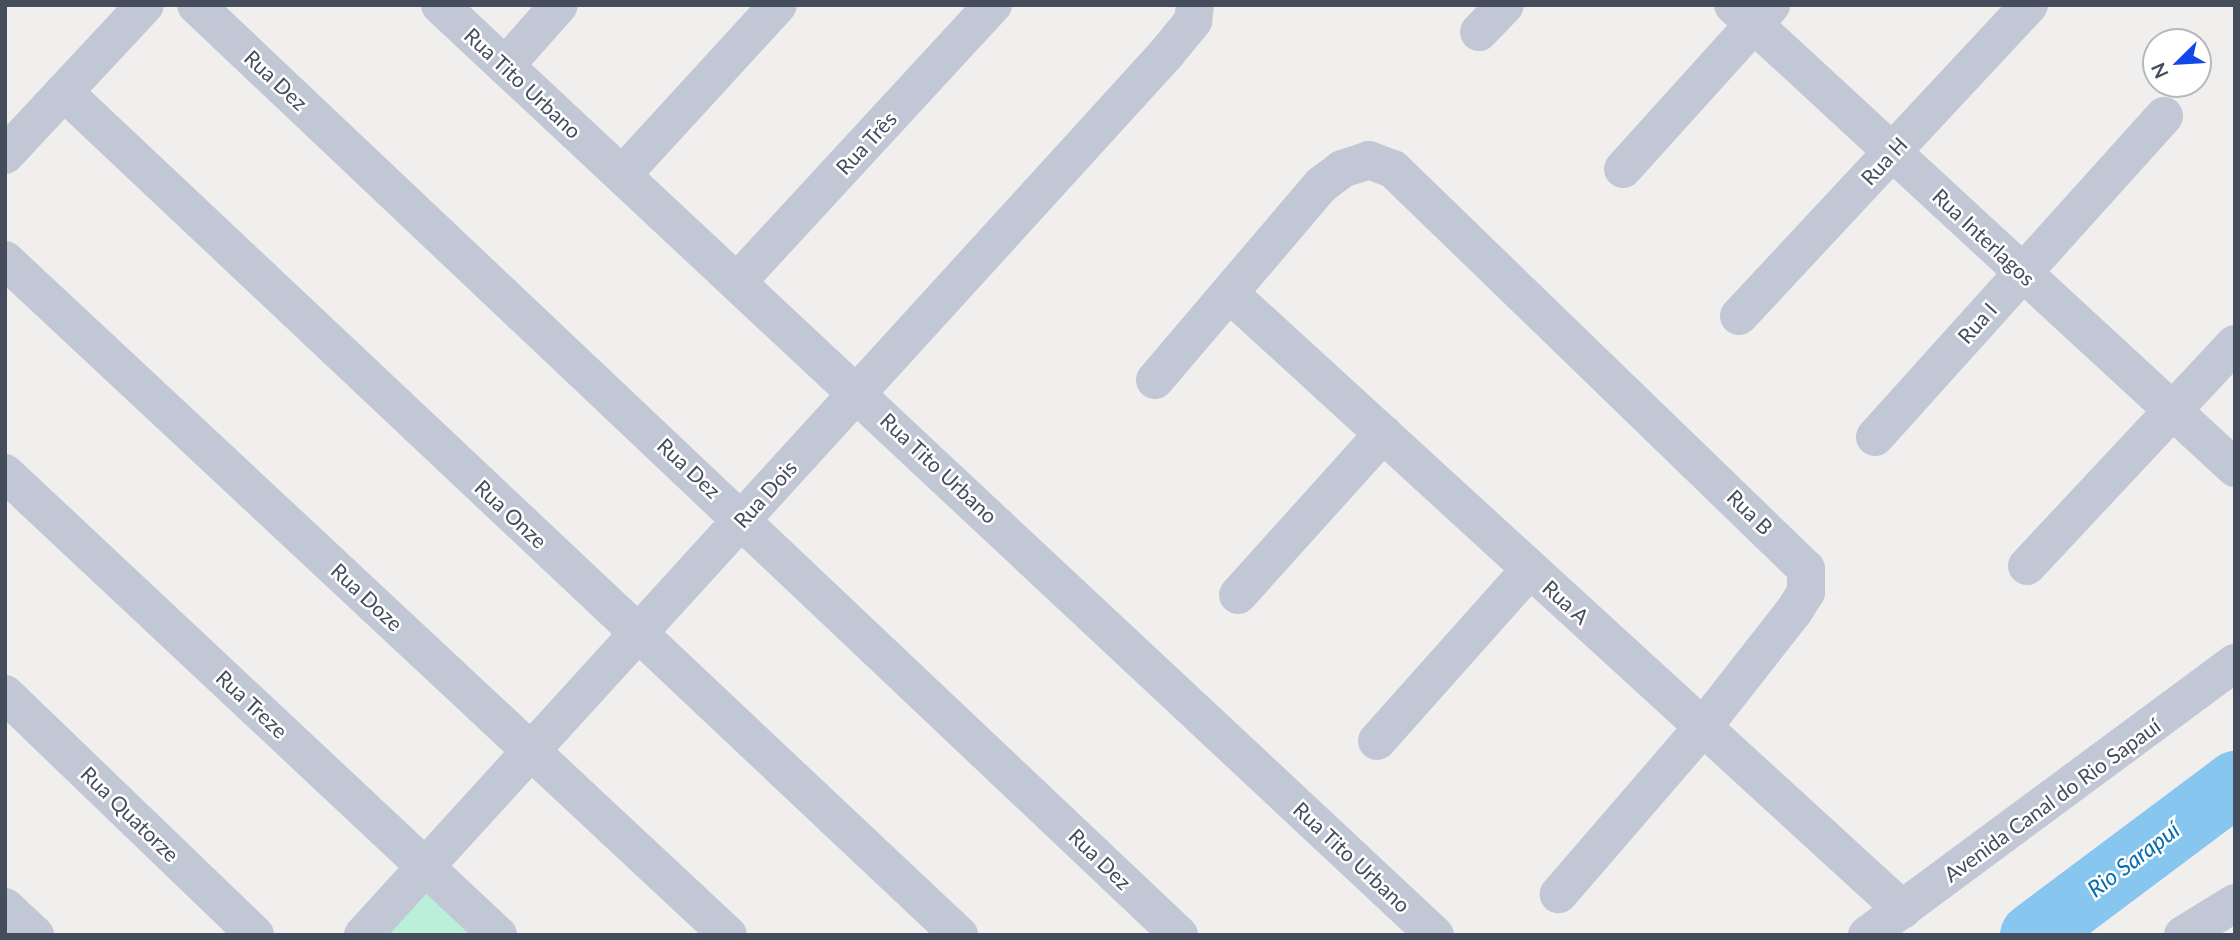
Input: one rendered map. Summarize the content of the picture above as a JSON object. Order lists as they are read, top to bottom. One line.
{"streets":{"street":["Rua Dez","Rua Tito Urbano","Rua Três","Rua H","Rua Interlagos","Rua I","Rua Dois","Rua B","Rua Onze","Rua Doze","Rua A","Rua Treze","Avenida Canal do Rio Sapauí","Rua Quatorze"]},"crossings":[["Rua Dez","Rua Dois"],["Rua Tito Urbano","Rua Três"],["Rua Tito Urbano","Rua Dois"],["Rua H","Rua Interlagos"],["Rua Interlagos","Rua I"],["Rua Dois","Rua Onze"],["Rua Dois","Rua Doze"],["Rua Dois","Rua Treze"],["Rua B","Rua A"],["Rua A","Avenida Canal do Rio Sapauí"]],"water":["Rio Sarapuí"],"north":"bottom left"}
